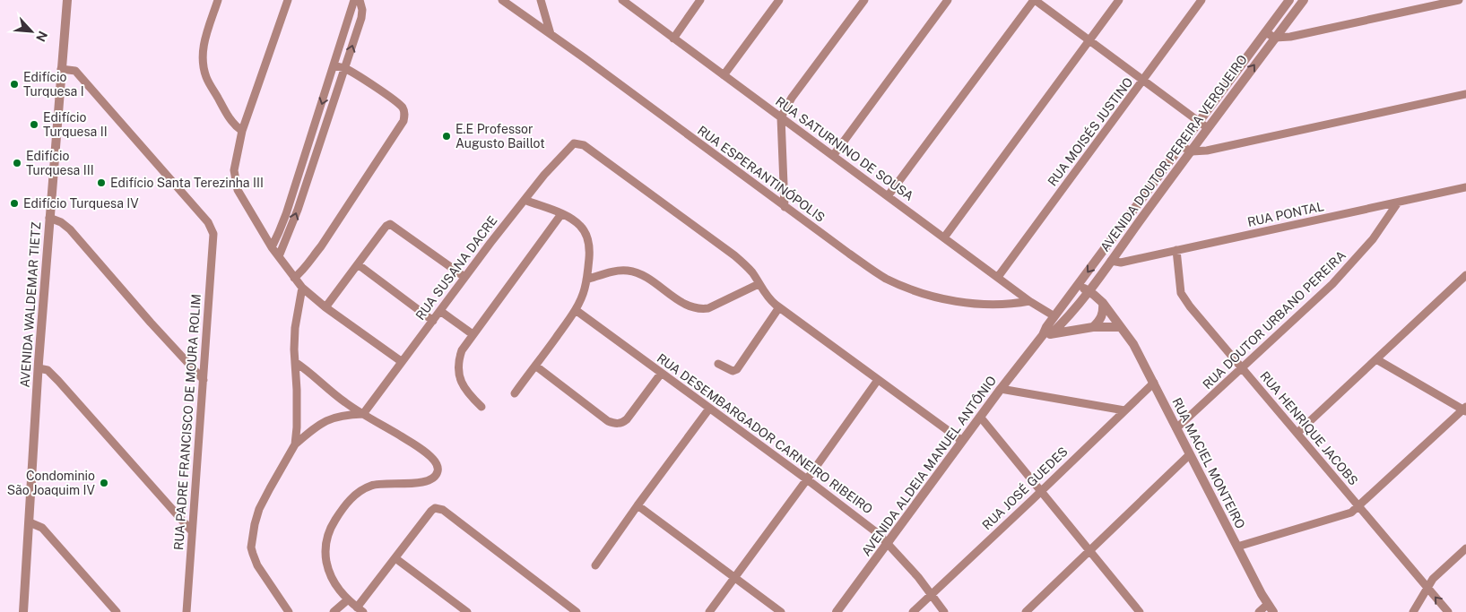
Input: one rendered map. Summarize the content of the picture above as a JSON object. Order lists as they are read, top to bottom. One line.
{"streets":{"street":["RUA MOISÉS JUSTINO","RUA SATURNINO DE SOUSA","AVENIDA DOUTOR PEREIRA VERGUEIRO","RUA ESPERANTINÓPOLIS","RUA PONTAL","RUA SUSANA DACRE","AVENIDA WALDEMAR TIETZ","RUA DOUTOR URBANO PEREIRA","RUA PADRE FRANCISCO DE MOURA ROLIM","RUA HENRIQUE JACOBS","RUA DESEMBARGADOR CARNEIRO RIBEIRO","RUA MACIEL MONTEIRO","AVENIDA ALDEIA MANUEL ANTÔNIO","RUA JOSÉ GUEDES"]},"crossings":[["RUA MOISÉS JUSTINO","RUA SATURNINO DE SOUSA"],["RUA SATURNINO DE SOUSA","AVENIDA DOUTOR PEREIRA VERGUEIRO"],["RUA SATURNINO DE SOUSA","RUA ESPERANTINÓPOLIS"],["RUA SATURNINO DE SOUSA","AVENIDA ALDEIA MANUEL ANTÔNIO"],["AVENIDA DOUTOR PEREIRA VERGUEIRO","RUA PONTAL"],["AVENIDA DOUTOR PEREIRA VERGUEIRO","RUA MACIEL MONTEIRO"],["AVENIDA DOUTOR PEREIRA VERGUEIRO","AVENIDA ALDEIA MANUEL ANTÔNIO"],["RUA PONTAL","RUA DOUTOR URBANO PEREIRA"],["RUA PONTAL","RUA HENRIQUE JACOBS"],["AVENIDA WALDEMAR TIETZ","RUA PADRE FRANCISCO DE MOURA ROLIM"],["RUA DOUTOR URBANO PEREIRA","RUA HENRIQUE JACOBS"],["RUA DOUTOR URBANO PEREIRA","RUA MACIEL MONTEIRO"],["RUA DESEMBARGADOR CARNEIRO RIBEIRO","AVENIDA ALDEIA MANUEL ANTÔNIO"],["RUA DESEMBARGADOR CARNEIRO RIBEIRO","RUA JOSÉ GUEDES"],["RUA MACIEL MONTEIRO","RUA JOSÉ GUEDES"]],"places":["Edifício Turquesa I","Edifício Turquesa II","E.E Professor Augusto Baillot","Edifício Turquesa III","Edifício Santa Terezinha III","Edifício Turquesa IV","Condominio São Joaquim IV"],"north":"bottom right"}
